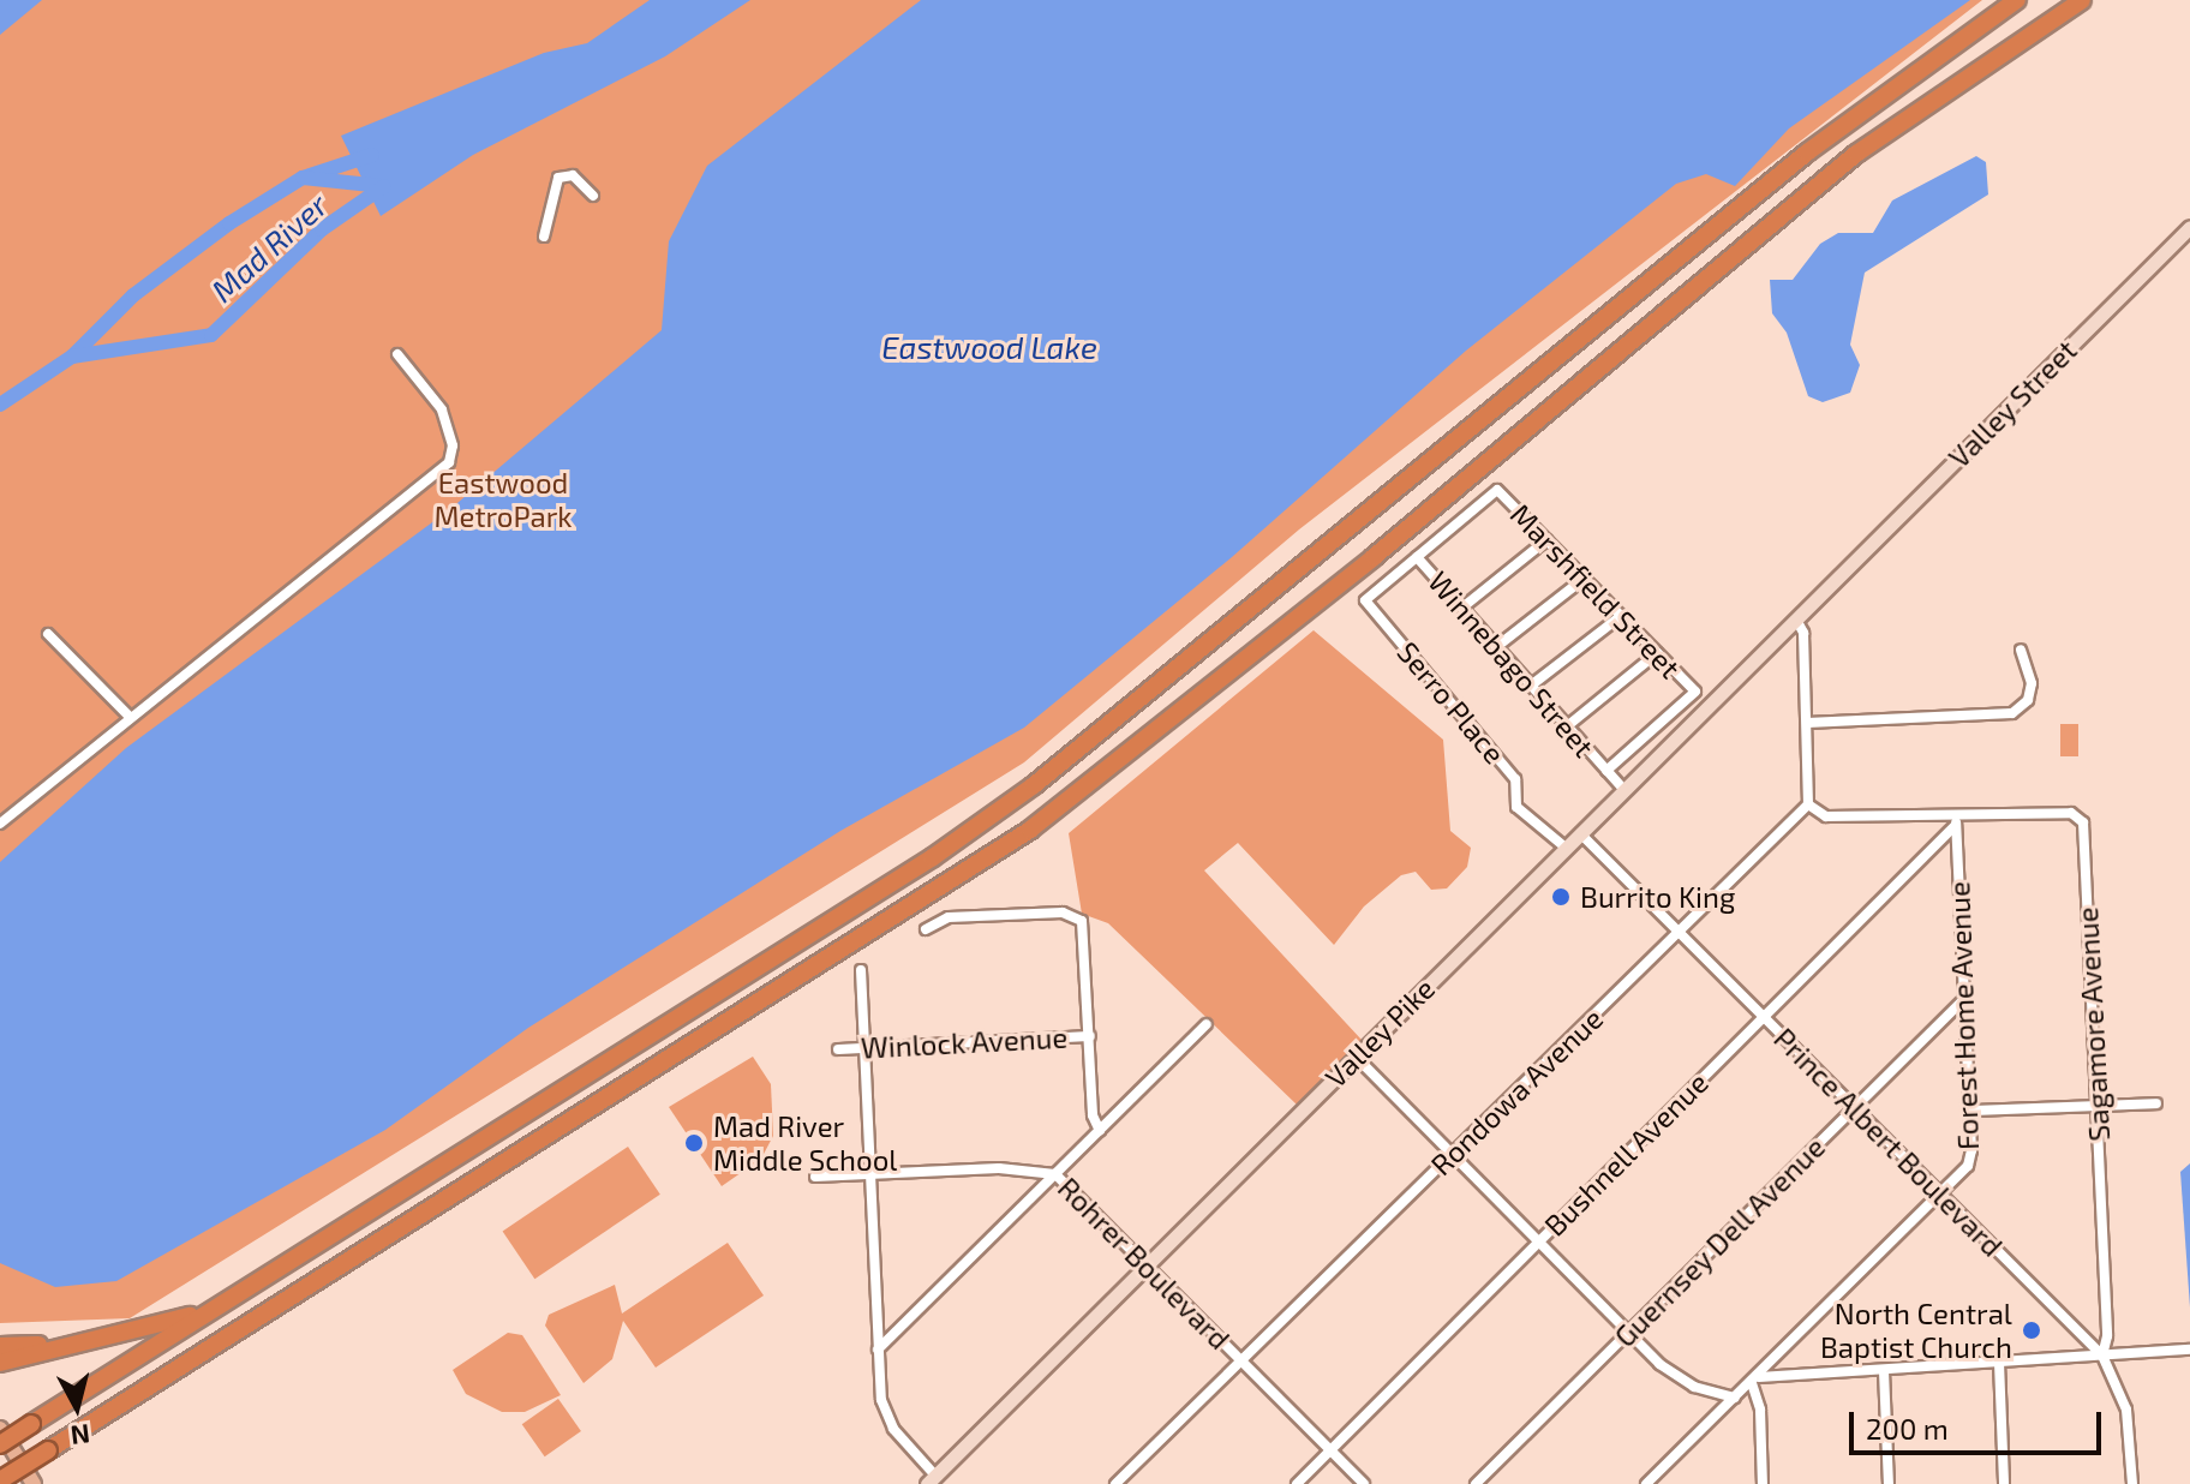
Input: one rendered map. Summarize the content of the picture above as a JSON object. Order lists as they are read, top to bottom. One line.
{"streets":{"street":["Valley Street","Marshfield Street","Winnebago Street","Serro Place","Forest Home Avenue","Sagamore Avenue","Valley Pike","Winlock Avenue","Rondowa Avenue","Prince Albert Boulevard","Bushnell Avenue","Guernsey Dell Avenue","Rohrer Boulevard"]},"crossings":[["Valley Street","Valley Pike"],["Marshfield Street","Winnebago Street"],["Marshfield Street","Serro Place"],["Winnebago Street","Serro Place"],["Winnebago Street","Valley Pike"],["Serro Place","Valley Pike"],["Forest Home Avenue","Sagamore Avenue"],["Forest Home Avenue","Prince Albert Boulevard"],["Forest Home Avenue","Bushnell Avenue"],["Forest Home Avenue","Guernsey Dell Avenue"],["Sagamore Avenue","Prince Albert Boulevard"],["Sagamore Avenue","Bushnell Avenue"],["Valley Pike","Prince Albert Boulevard"],["Valley Pike","Rohrer Boulevard"],["Rondowa Avenue","Prince Albert Boulevard"],["Rondowa Avenue","Rohrer Boulevard"],["Prince Albert Boulevard","Bushnell Avenue"],["Prince Albert Boulevard","Guernsey Dell Avenue"],["Bushnell Avenue","Rohrer Boulevard"]],"water":["Mad River","Eastwood Lake"],"parks":["Eastwood MetroPark"],"places":["Burrito King","Mad River Middle School","North Central Baptist Church"],"scale_bar":"200 m","north":"bottom"}
